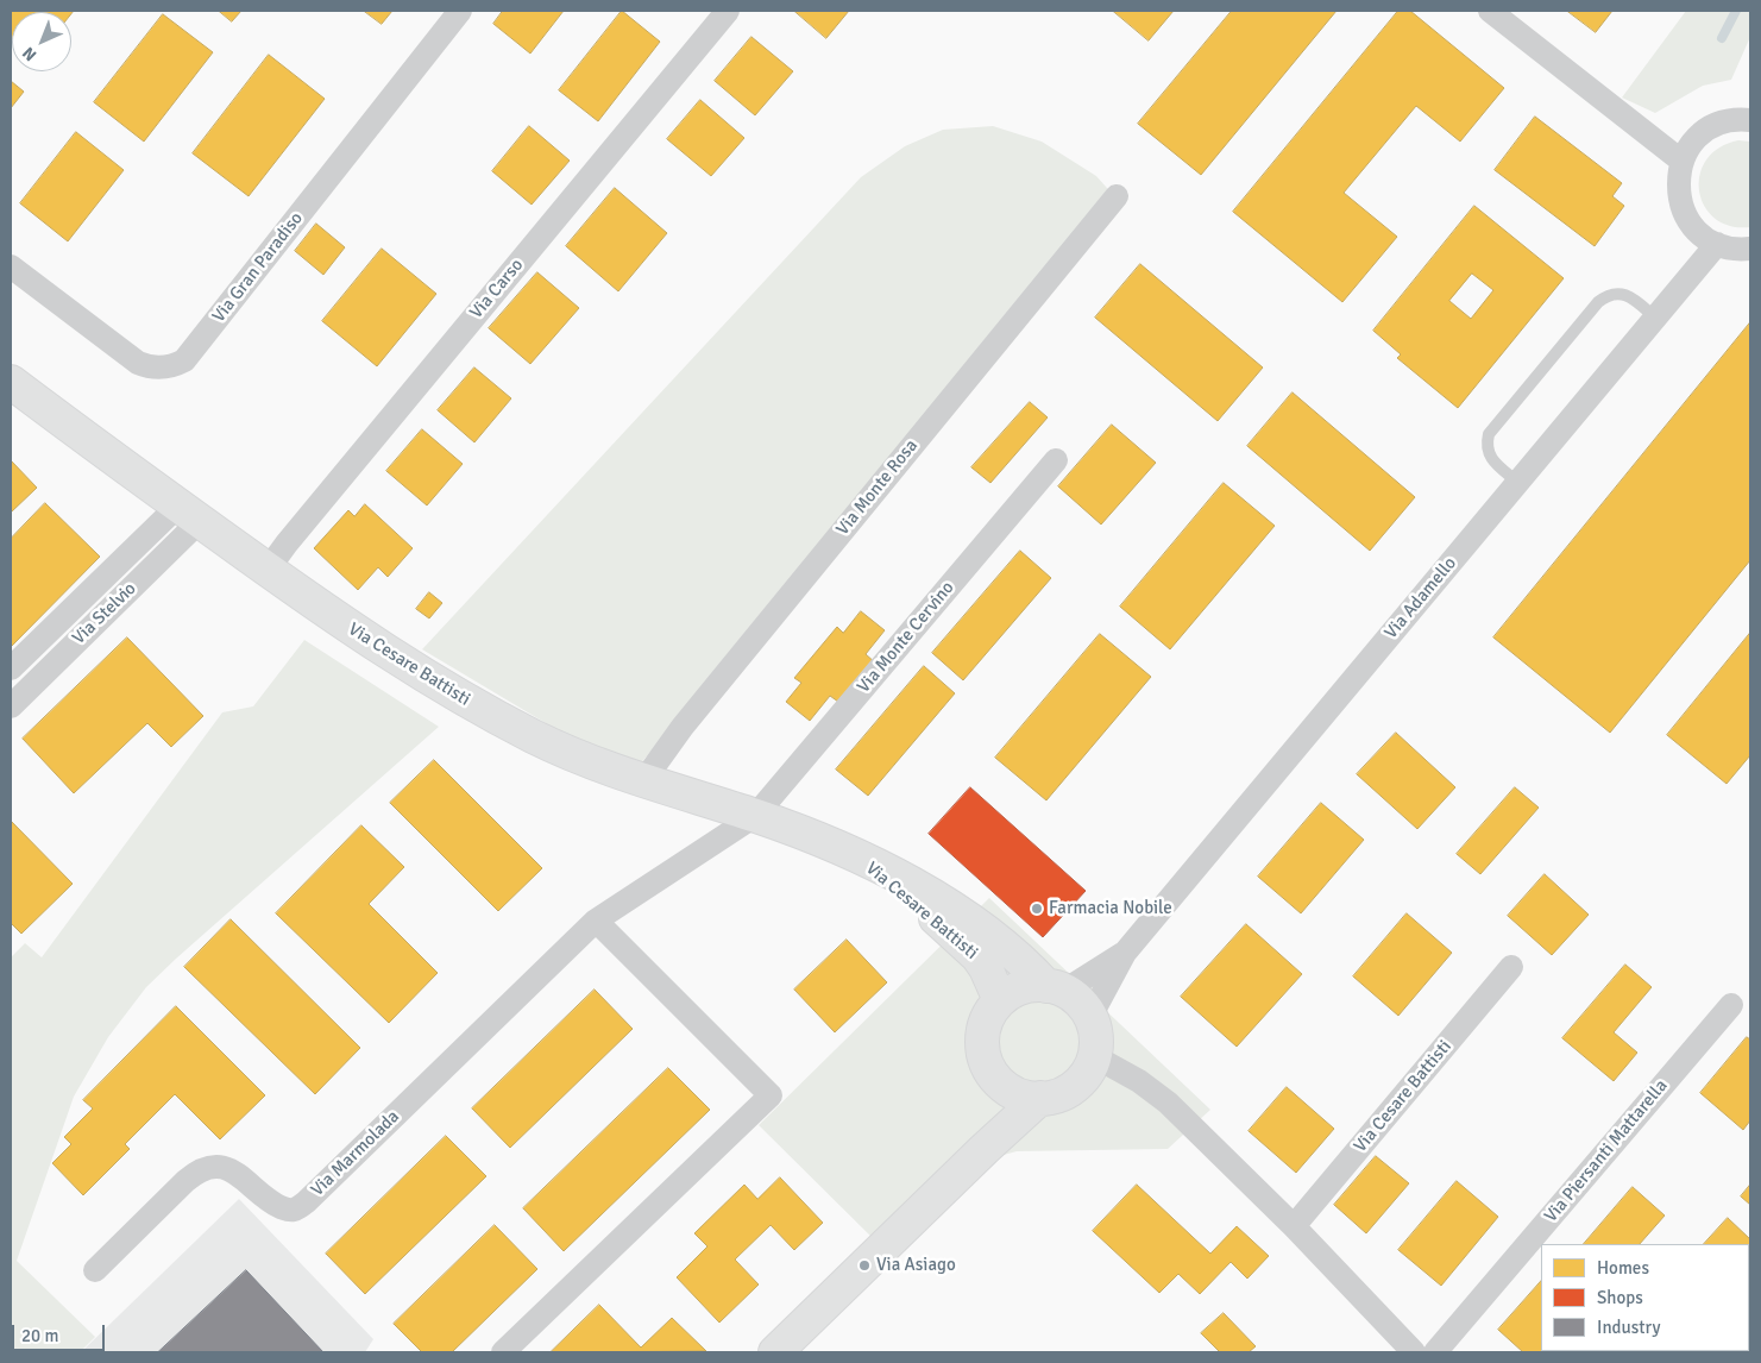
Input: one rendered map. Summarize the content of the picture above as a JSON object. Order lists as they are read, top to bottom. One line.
{"streets":{"street":["Via Gran Paradiso","Via Carso","Via Monte Rosa","Via Adamello","Via Stelvio","Via Monte Cervino","Via Cesare Battisti","Via Piersanti Mattarella","Via Marmolada"]},"crossings":[["Via Carso","Via Cesare Battisti"],["Via Monte Rosa","Via Cesare Battisti"],["Via Adamello","Via Cesare Battisti"],["Via Stelvio","Via Cesare Battisti"],["Via Monte Cervino","Via Cesare Battisti"],["Via Monte Cervino","Via Marmolada"],["Via Cesare Battisti","Via Marmolada"]],"places":["Farmacia Nobile","Via Asiago"],"legend":["Homes","Shops","Industry"],"scale_bar":"20 m","north":"bottom left"}
